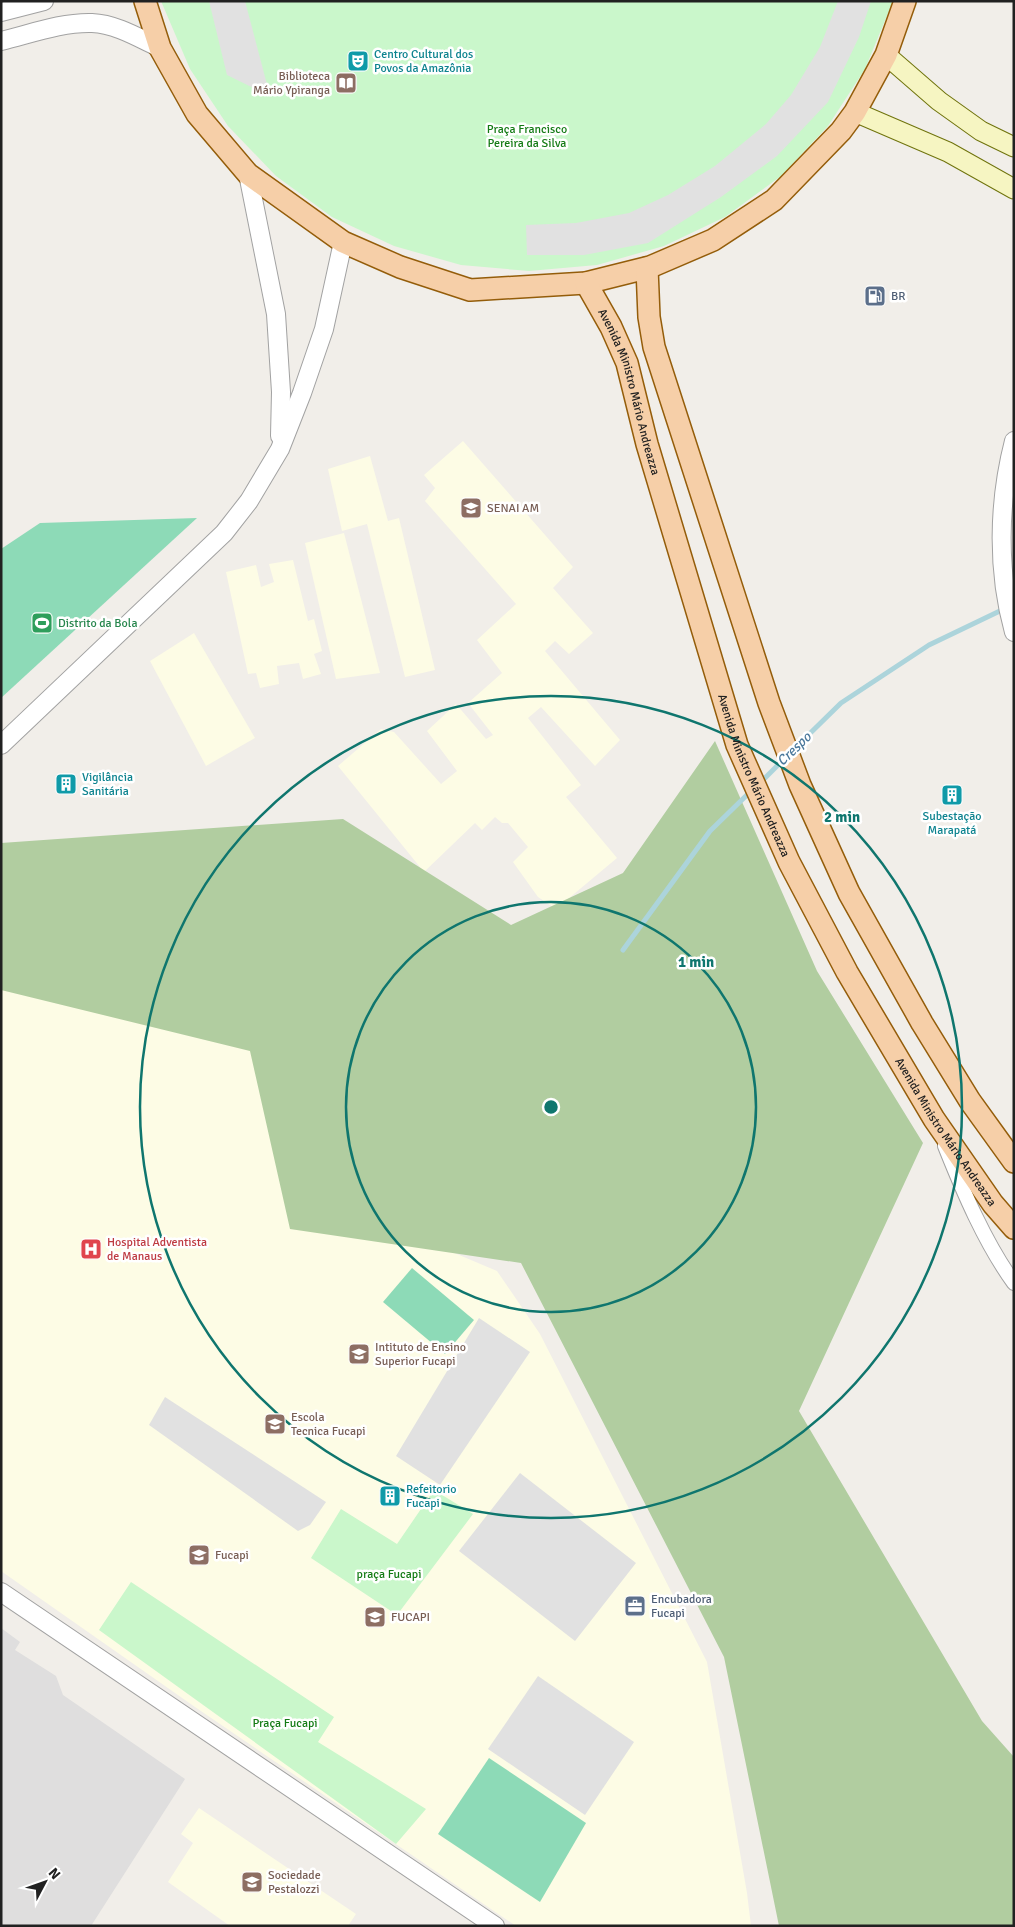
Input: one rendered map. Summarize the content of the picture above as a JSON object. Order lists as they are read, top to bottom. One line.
{"streets":{"main road":["Avenida Ministro Mário Andreazza"]},"water":["Crespo"],"parks":["Praça Francisco Pereira da Silva","praça Fucapi","Praça Fucapi"],"places":{"theatre":["Centro Cultural dos Povos da Amazônia"],"library":["Biblioteca Mário Ypiranga"],"fuel station":["BR"],"school or university":["SENAI AM","Intituto de Ensino Superior Fucapi","Escola Tecnica Fucapi","Fucapi","FUCAPI","Sociedade Pestalozzi"],"sports":["Distrito da Bola"],"building":["Vigilância Sanitária","Subestação Marapatá","Refeitorio Fucapi"],"hospital":["Hospital Adventista de Manaus"],"office":["Encubadora Fucapi"]},"north":"top right","rings":["2 min","1 min"]}
